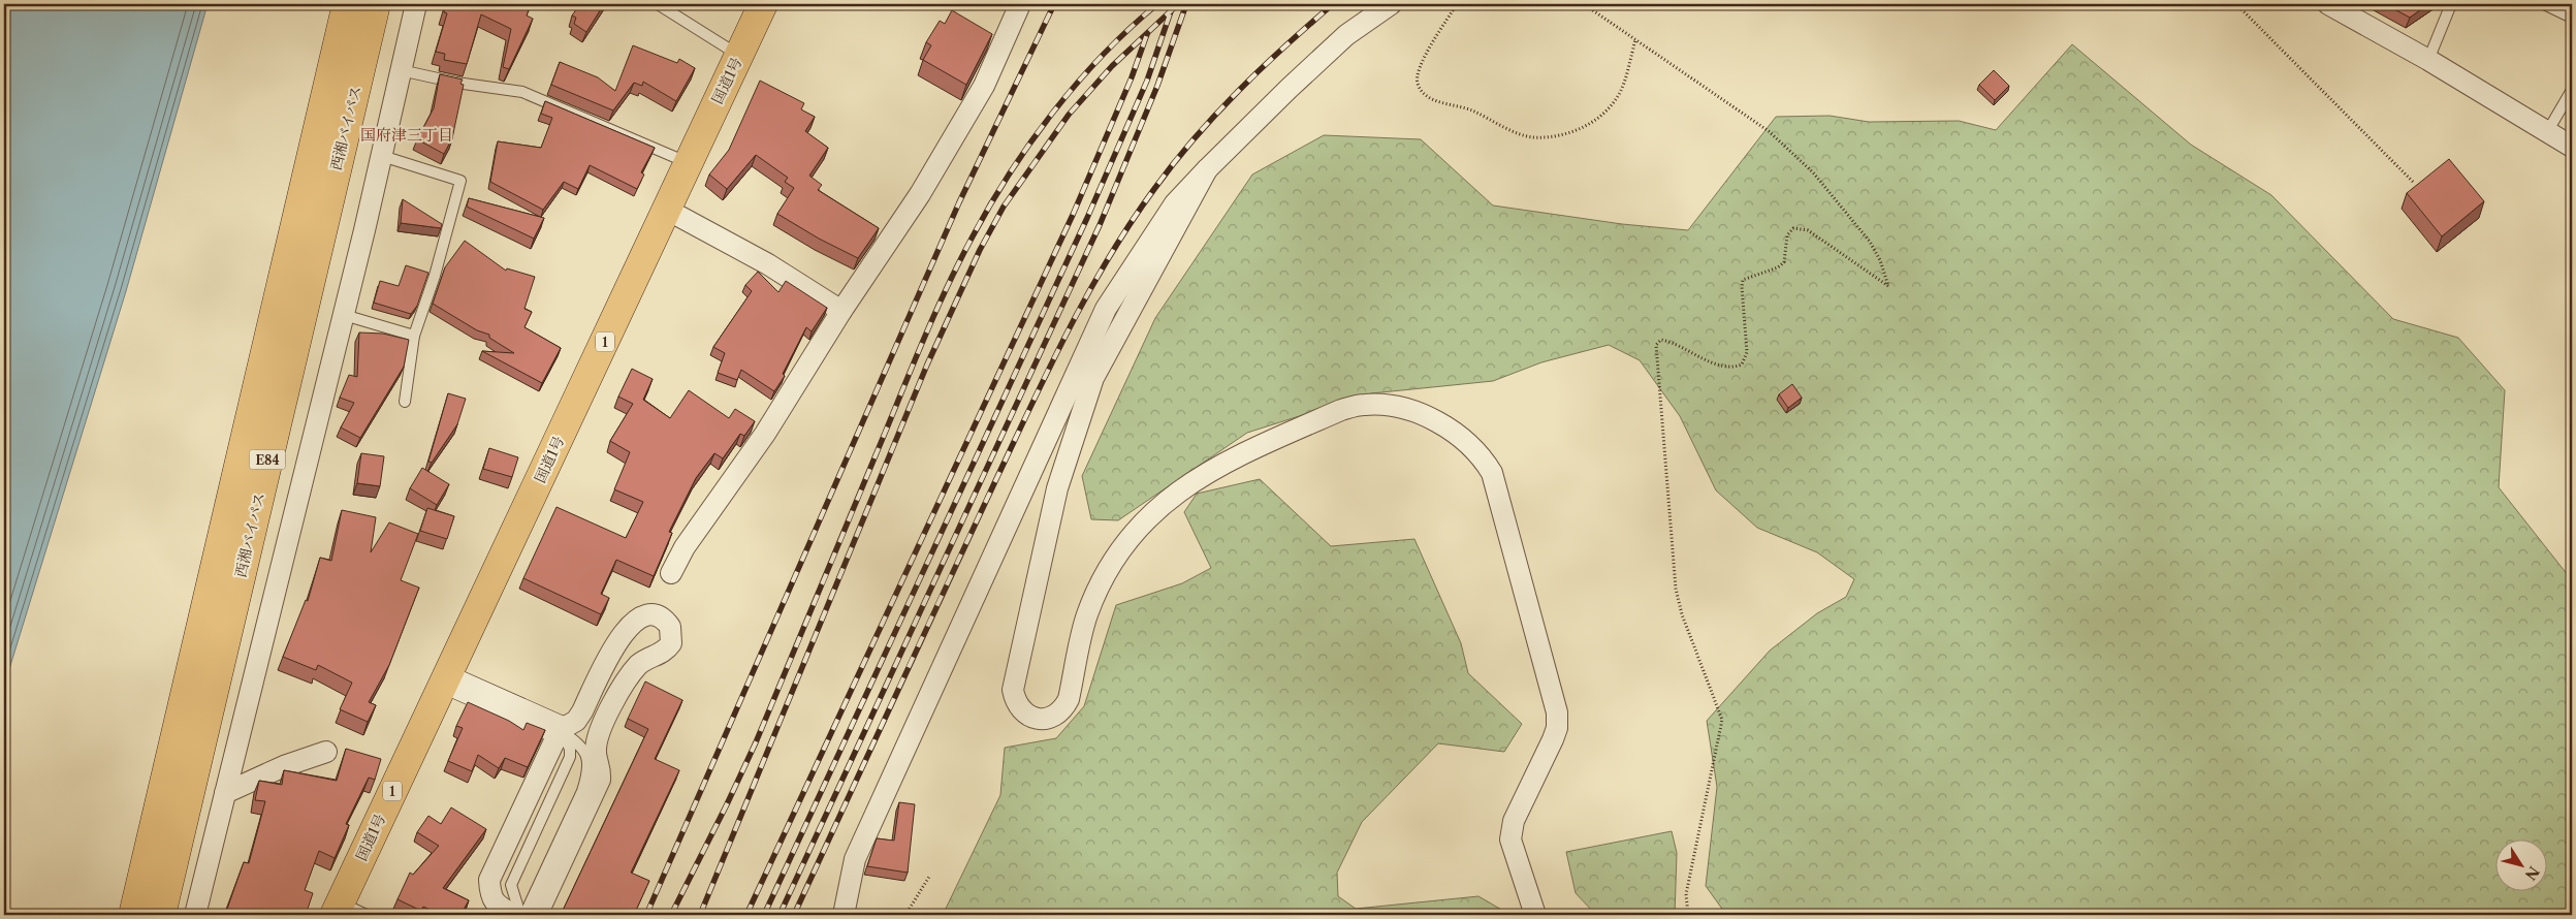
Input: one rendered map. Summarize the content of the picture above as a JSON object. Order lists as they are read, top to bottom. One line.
{"streets":{"highway":["国道1号","西湘バイパス","1","E84"]},"districts":["国府津三丁目"],"north":"bottom right"}
